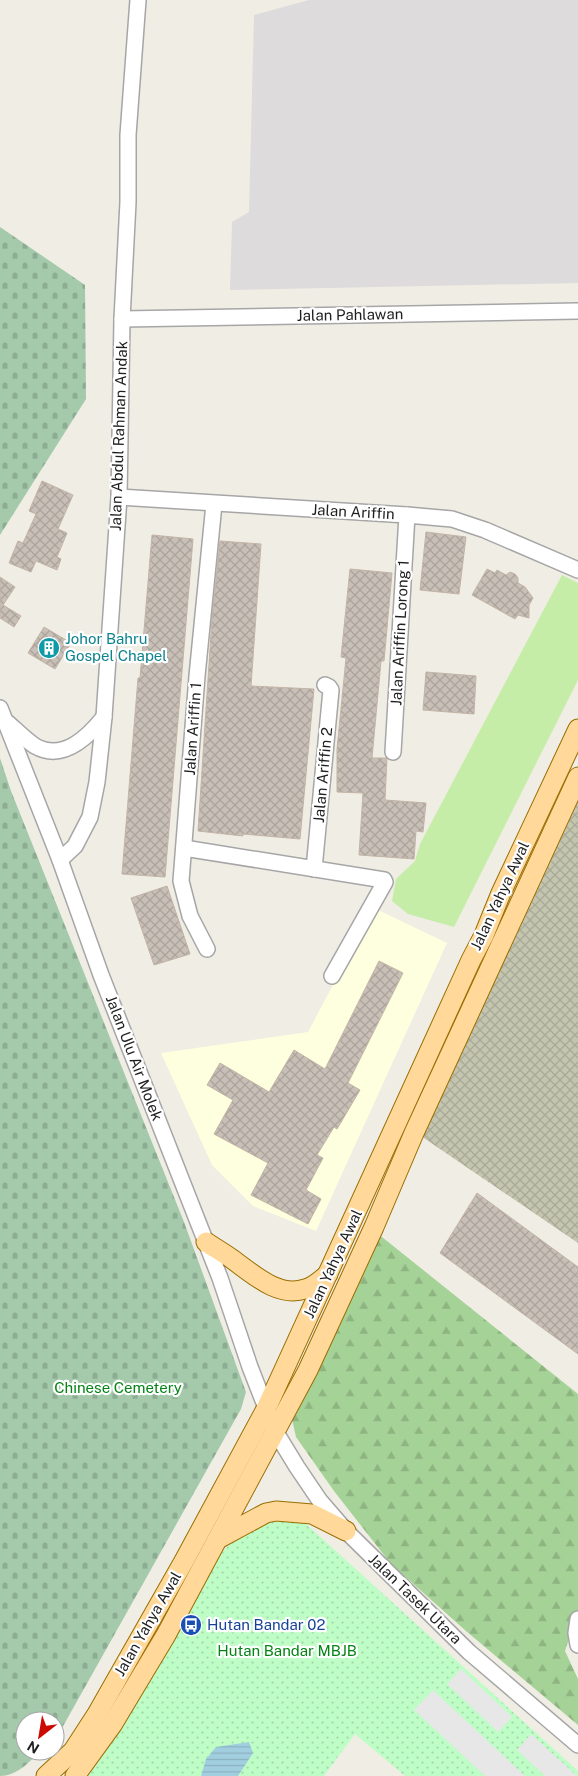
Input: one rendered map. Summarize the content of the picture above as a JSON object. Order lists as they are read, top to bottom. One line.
{"streets":{"main road":["Jalan Yahya Awal"],"street":["Jalan Pahlawan","Jalan Abdul Rahman Andak","Jalan Ariffin","Jalan Ariffin Lorong 1","Jalan Ariffin 1","Jalan Ariffin 2","Jalan Ulu Air Molek","Jalan Tasek Utara"]},"crossings":[["Jalan Pahlawan","Jalan Abdul Rahman Andak"],["Jalan Abdul Rahman Andak","Jalan Ariffin"],["Jalan Abdul Rahman Andak","Jalan Ulu Air Molek"],["Jalan Ariffin","Jalan Ariffin Lorong 1"],["Jalan Ariffin","Jalan Ariffin 1"],["Jalan Yahya Awal","Jalan Ulu Air Molek"],["Jalan Yahya Awal","Jalan Tasek Utara"],["Jalan Ulu Air Molek","Jalan Tasek Utara"]],"parks":["Chinese Cemetery","Hutan Bandar MBJB"],"places":{"building":["Johor Bahru Gospel Chapel"],"bus stop":["Hutan Bandar 02"]},"north":"bottom left"}
